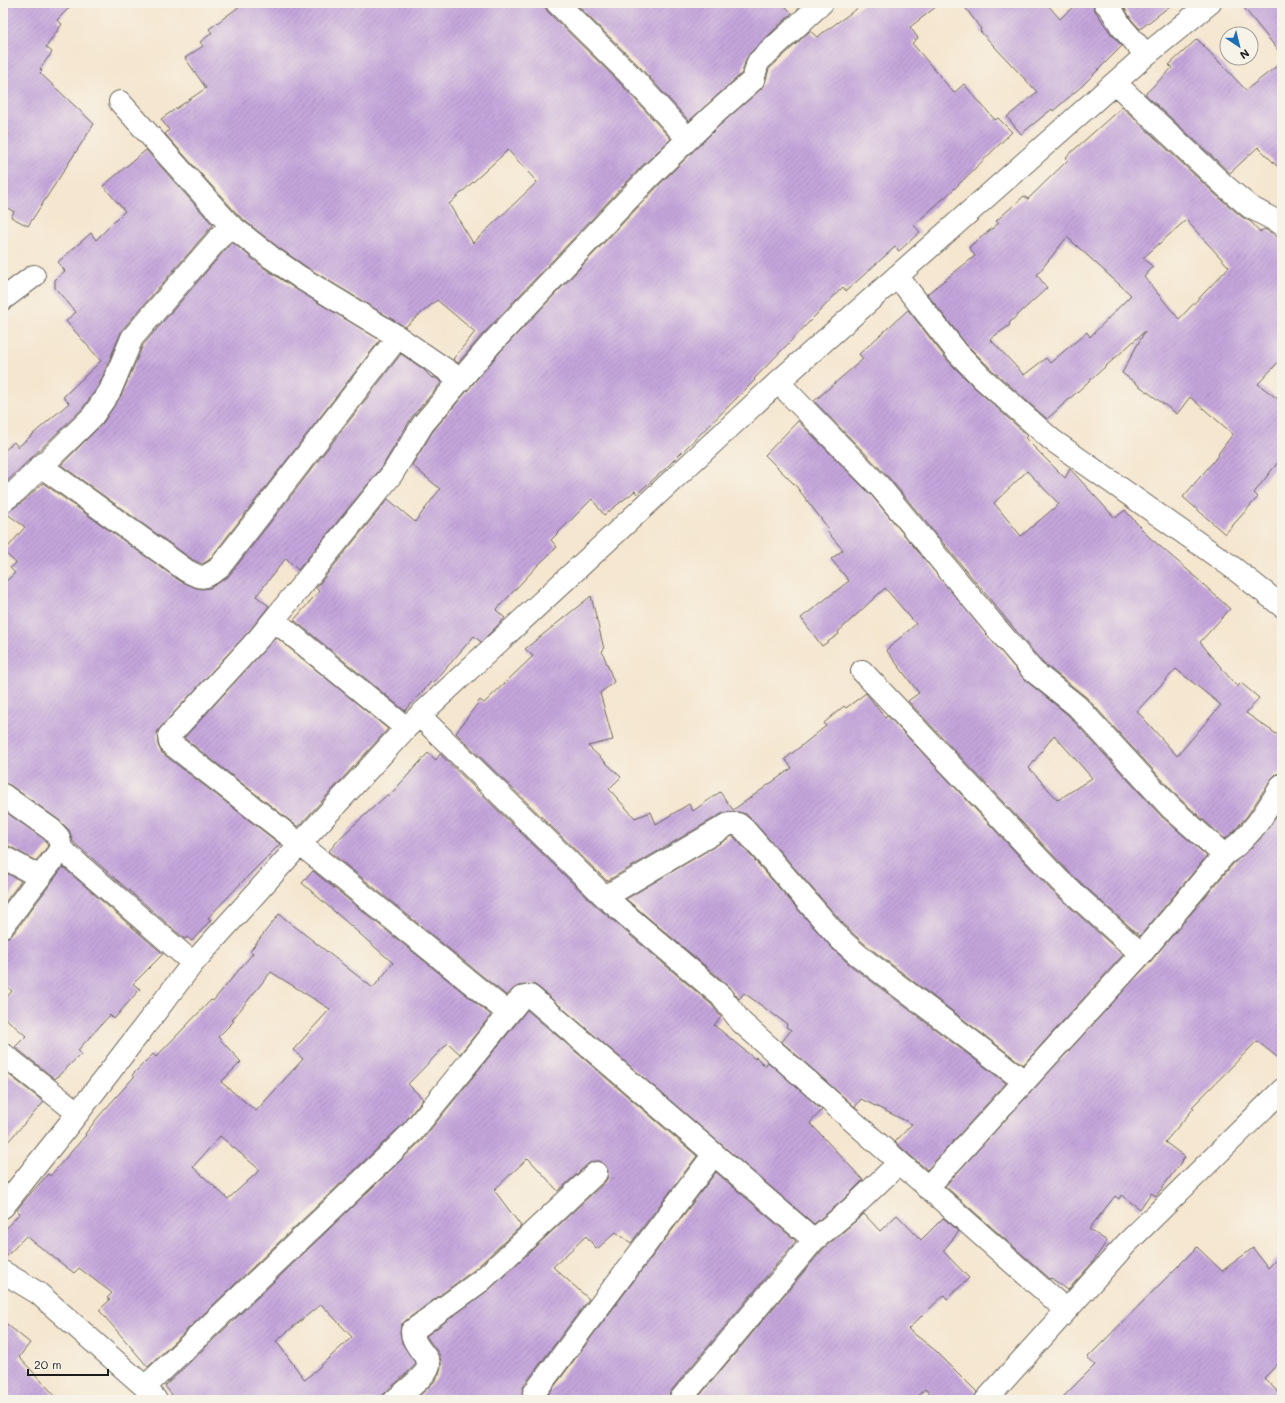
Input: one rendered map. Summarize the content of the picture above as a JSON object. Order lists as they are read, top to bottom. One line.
{"scale_bar":"20 m","north":"bottom right"}
